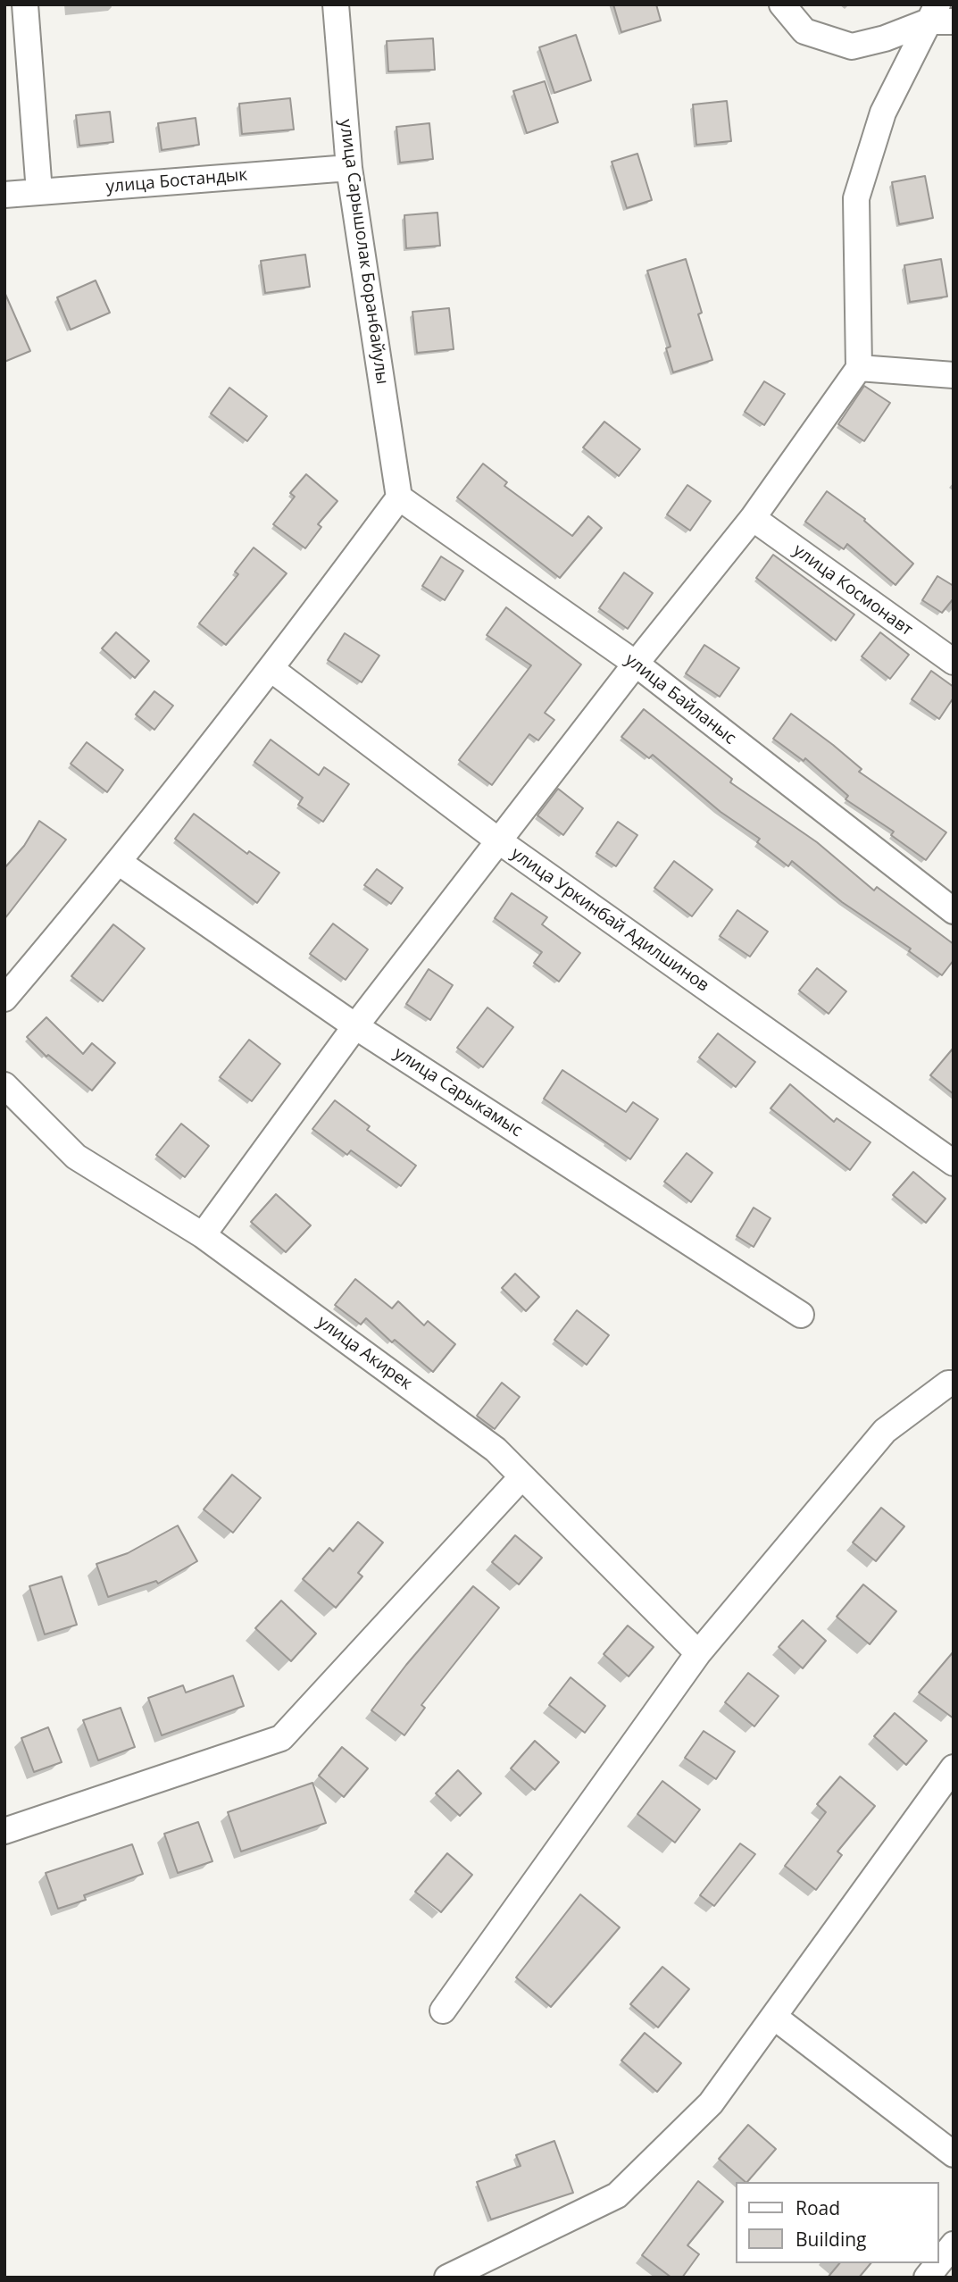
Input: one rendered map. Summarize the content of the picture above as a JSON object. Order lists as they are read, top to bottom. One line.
{"streets":{"street":["улица Бостандык","улица Сарышолак Боранбайулы","улица Космонавт","улица Байланыс","улица Уркинбай Адилшинов","улица Сарыкамыс","улица Акирек"]},"crossings":[["улица Бостандык","улица Сарышолак Боранбайулы"],["улица Сарышолак Боранбайулы","улица Байланыс"]],"legend":["Road","Building"]}
